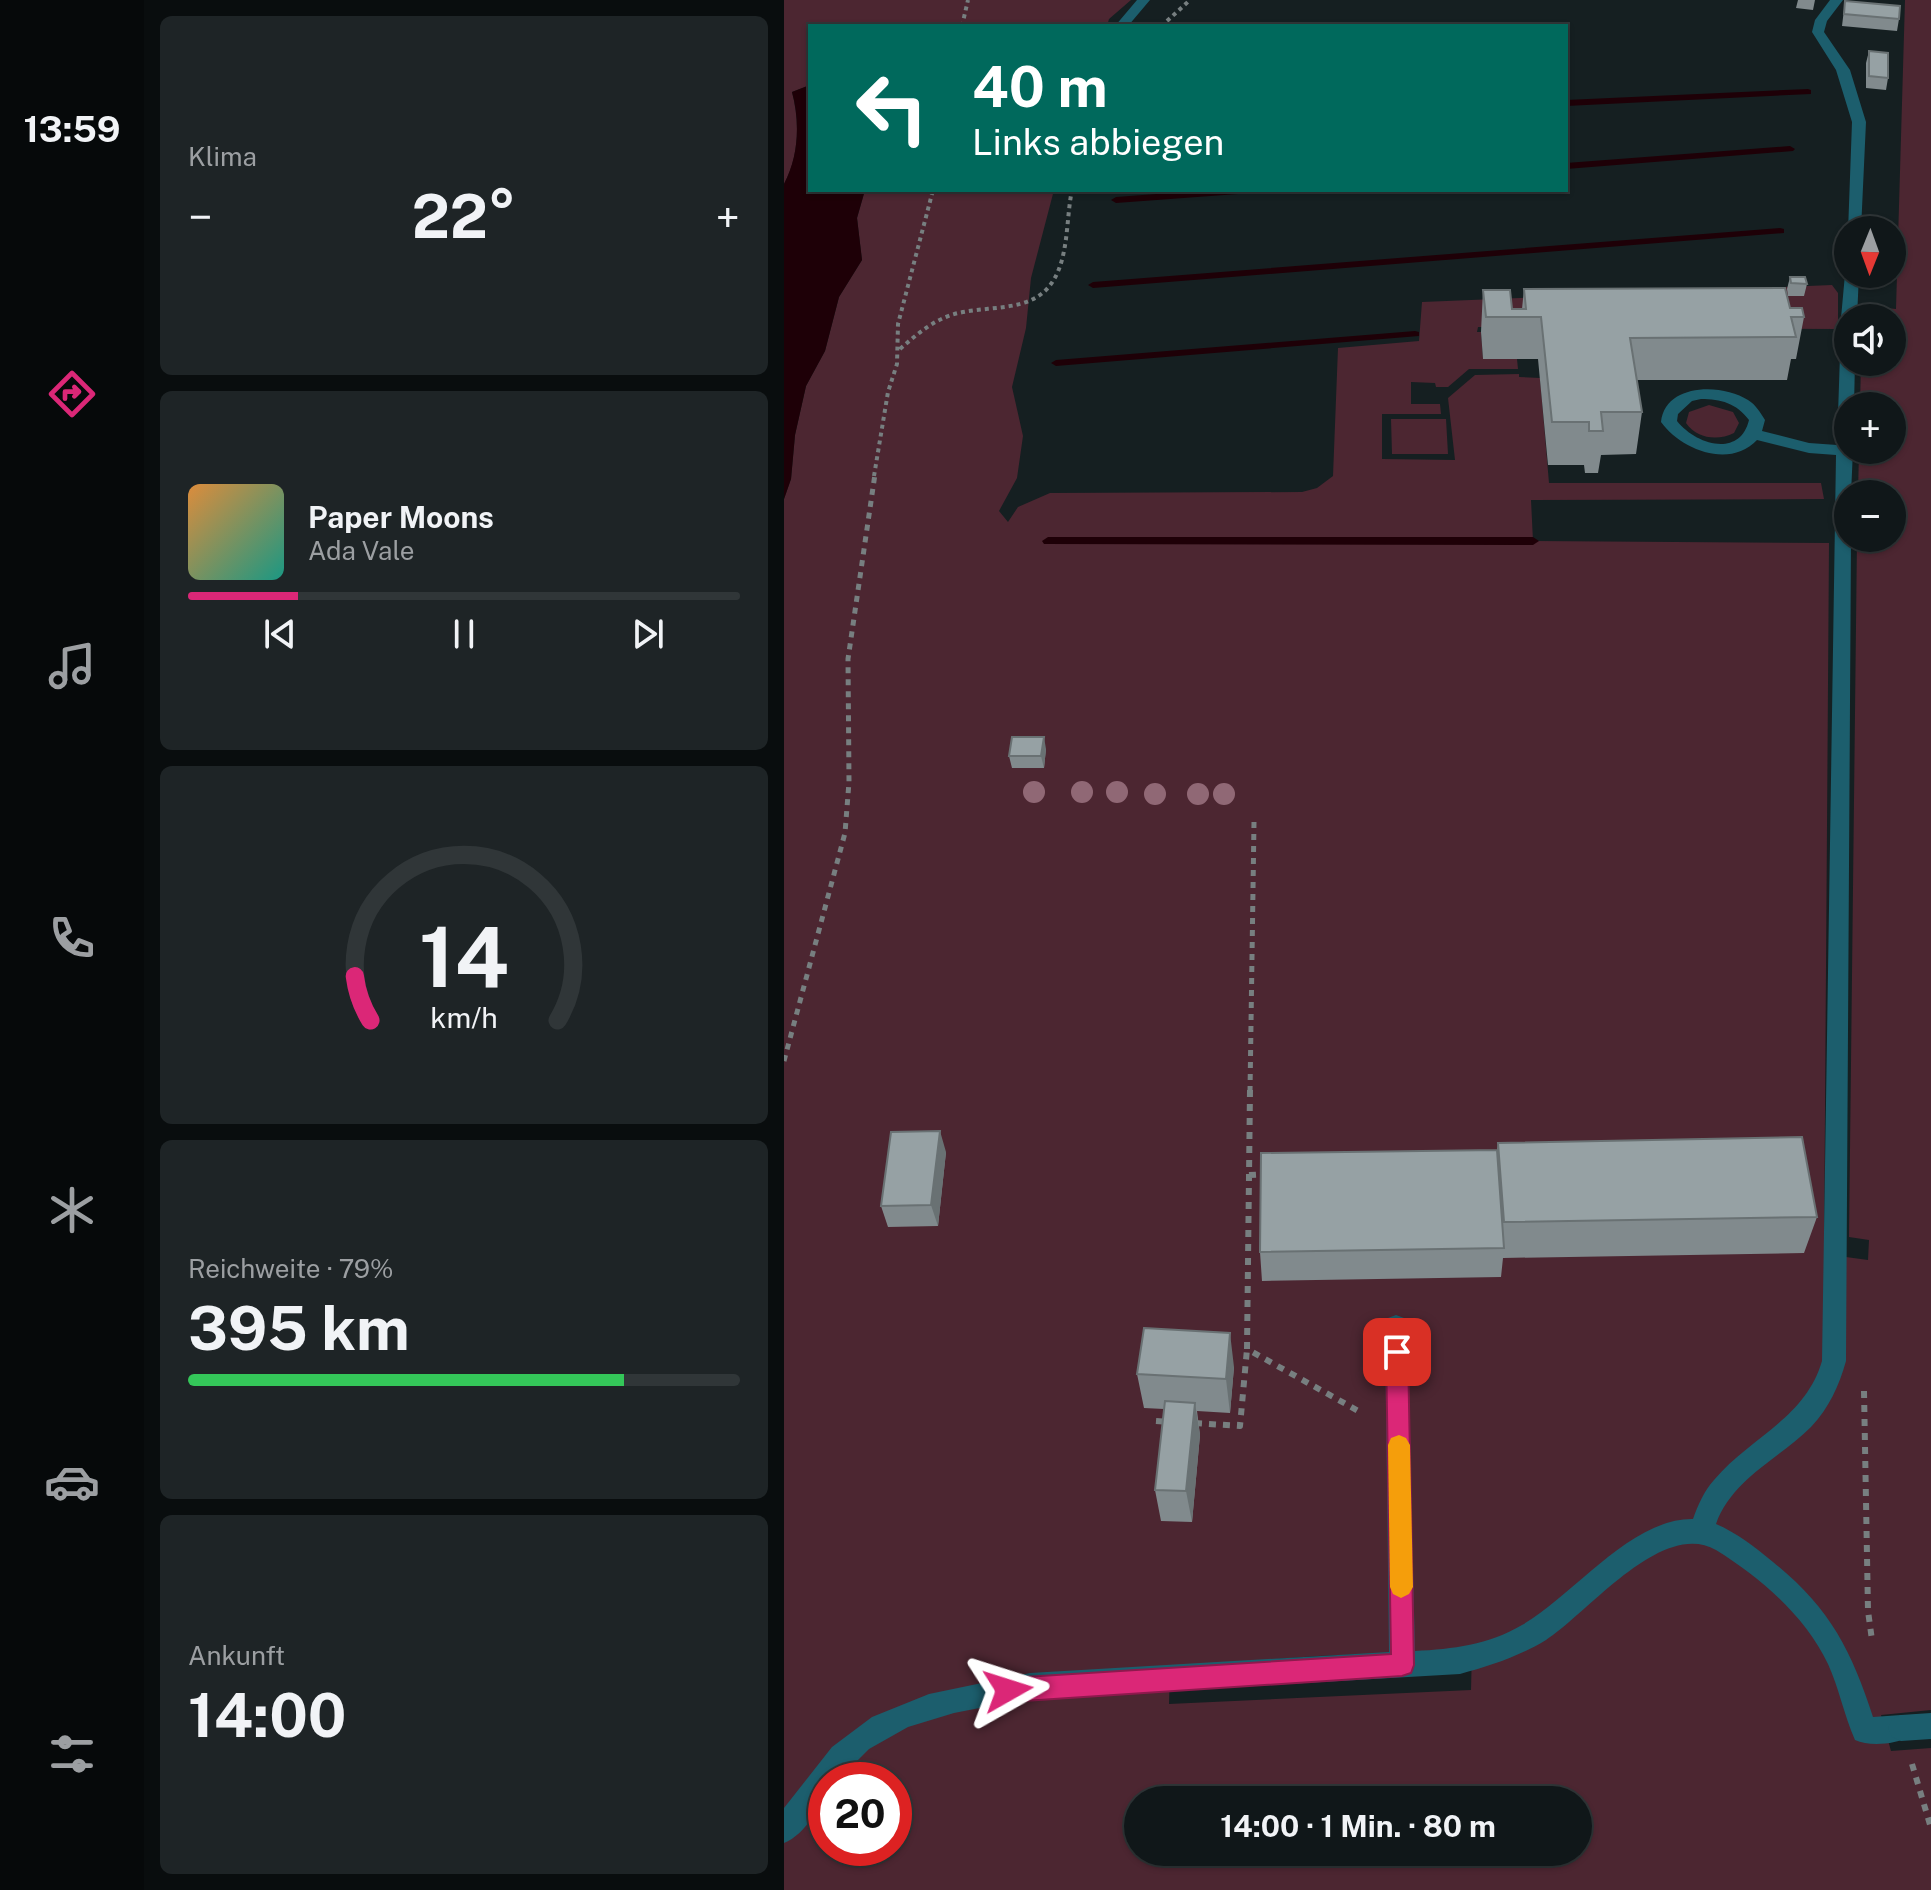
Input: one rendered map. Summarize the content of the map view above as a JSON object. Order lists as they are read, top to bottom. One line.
{"north":"bottom","page":{"tabs":"13:59","tile":["Klima",["Reichweite · 79%","395 km"],["Ankunft","14:00"]],"turn":["40 m","Links abbiegen"],"heat":["−","22°","+"],"map_buttons":["+","−"],"song":["Paper Moons","Ada Vale"],"limit":"20","trip":"14:00 · 1 Min. · 80 m","gauge":["14","km/h"]}}
